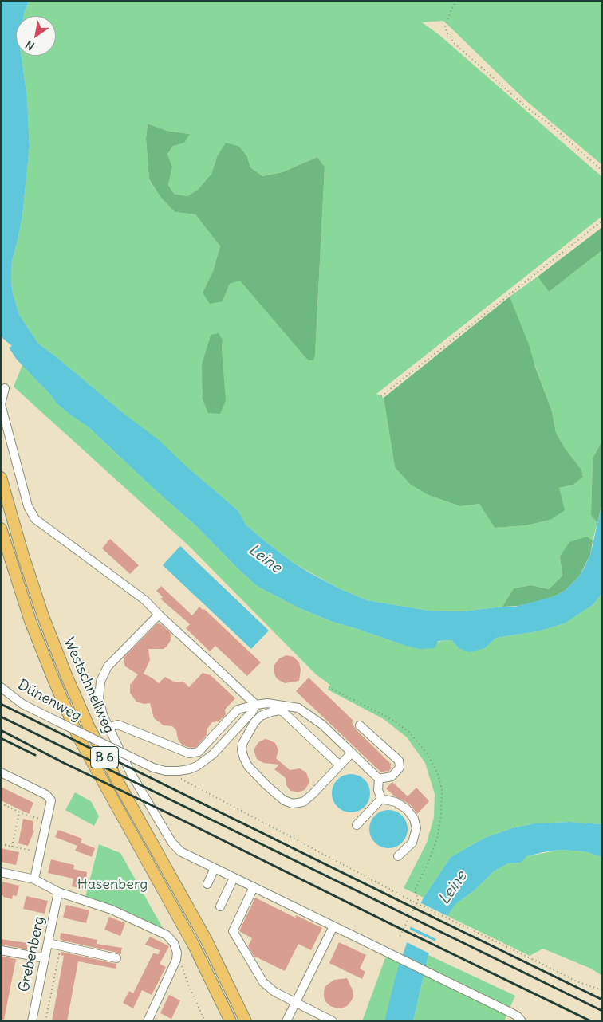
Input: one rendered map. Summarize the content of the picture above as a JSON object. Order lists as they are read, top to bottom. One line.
{"streets":{"highway":["Westschnellweg","B 6"],"street":["Dünenweg","Grebenberg"]},"water":["Leine"],"parks":["Hasenberg"],"north":"bottom left"}
